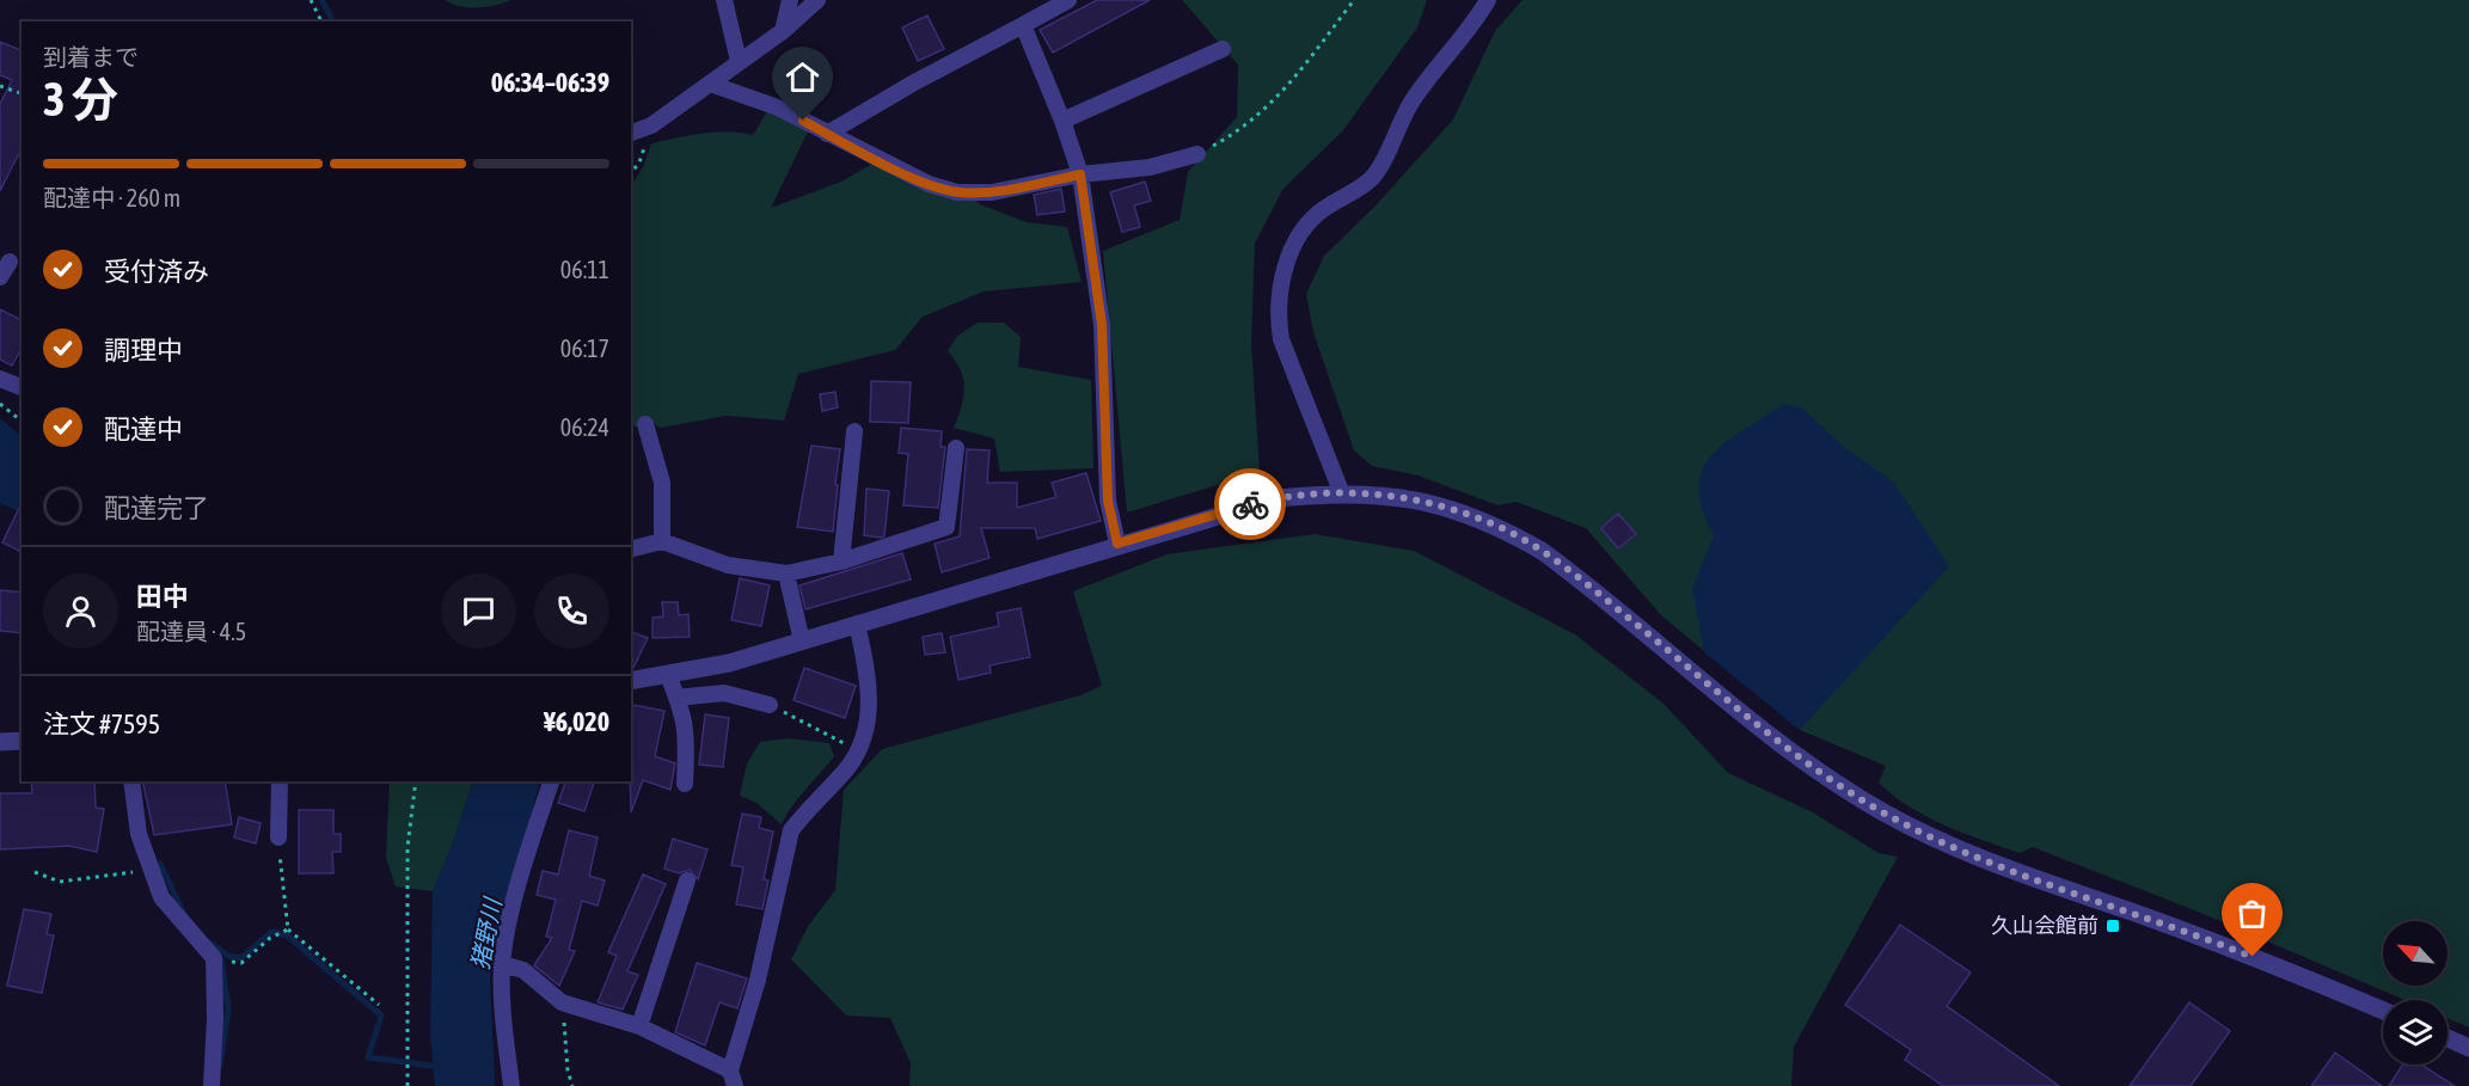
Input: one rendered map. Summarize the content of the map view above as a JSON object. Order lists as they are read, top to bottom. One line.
{"water":["猪野川"],"places":{"transit":["久山会館前"]},"north":"top left","page":{"heading":["3 分","到着まで","06:34–06:39"],"panel":["田中","配達員 · 4.5","注文 #7595","¥6,020"],"bar":"配達中 · 260 m","list":[["受付済み","06:11"],["調理中","06:17"],["配達中","06:24"],"配達完了"]}}
